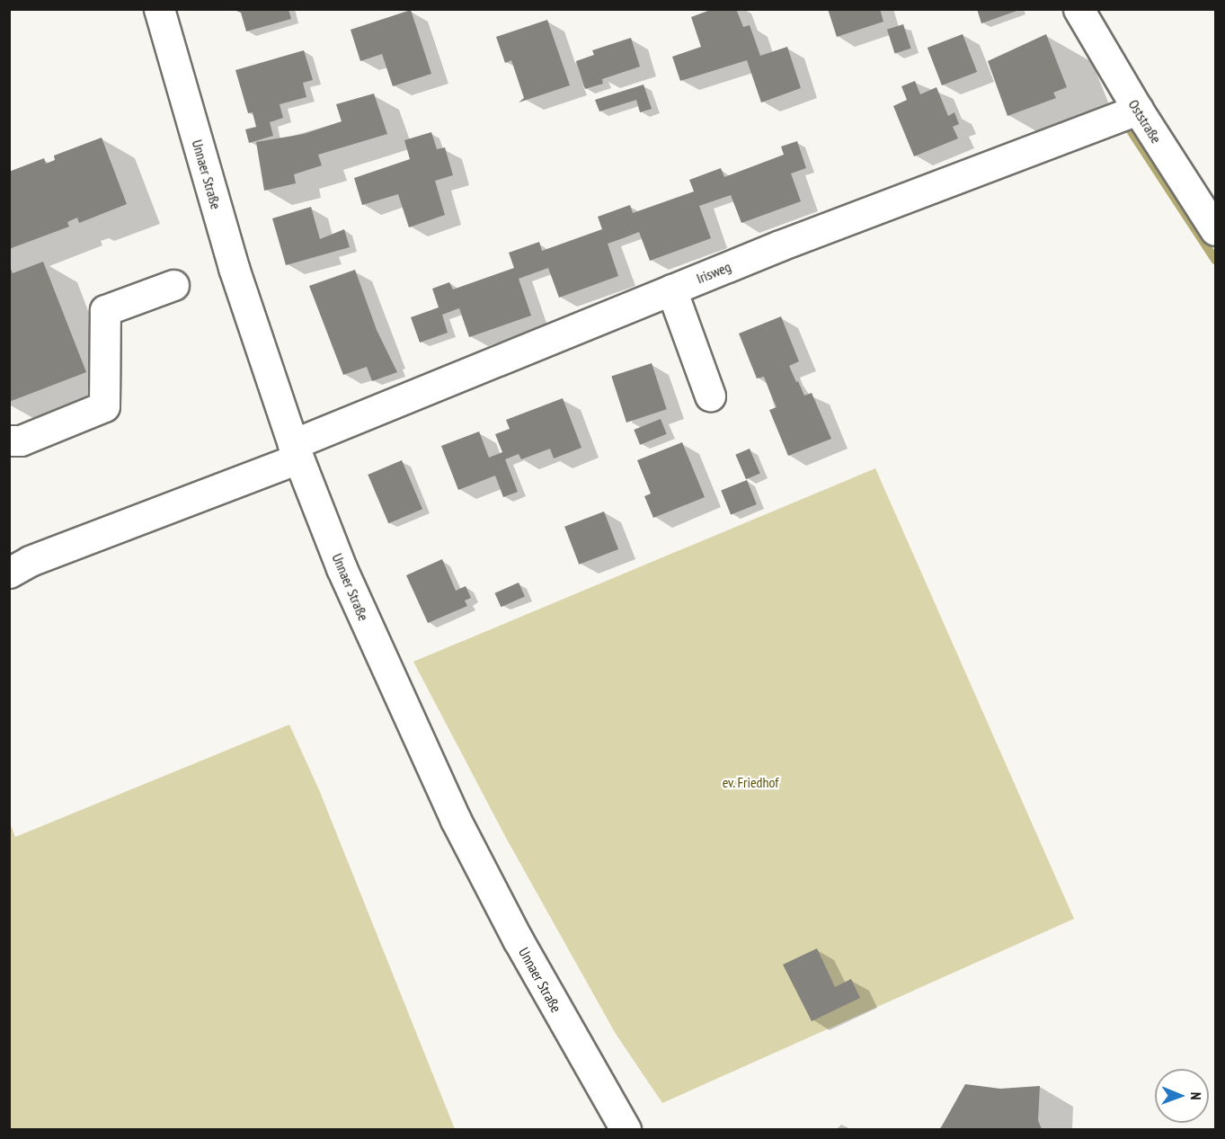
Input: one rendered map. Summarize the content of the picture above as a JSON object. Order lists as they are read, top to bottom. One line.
{"streets":{"main road":["Oststraße","Unnaer Straße","Irisweg"]},"crossings":[["Oststraße","Irisweg"],["Unnaer Straße","Irisweg"]],"parks":["ev. Friedhof"],"north":"right"}
